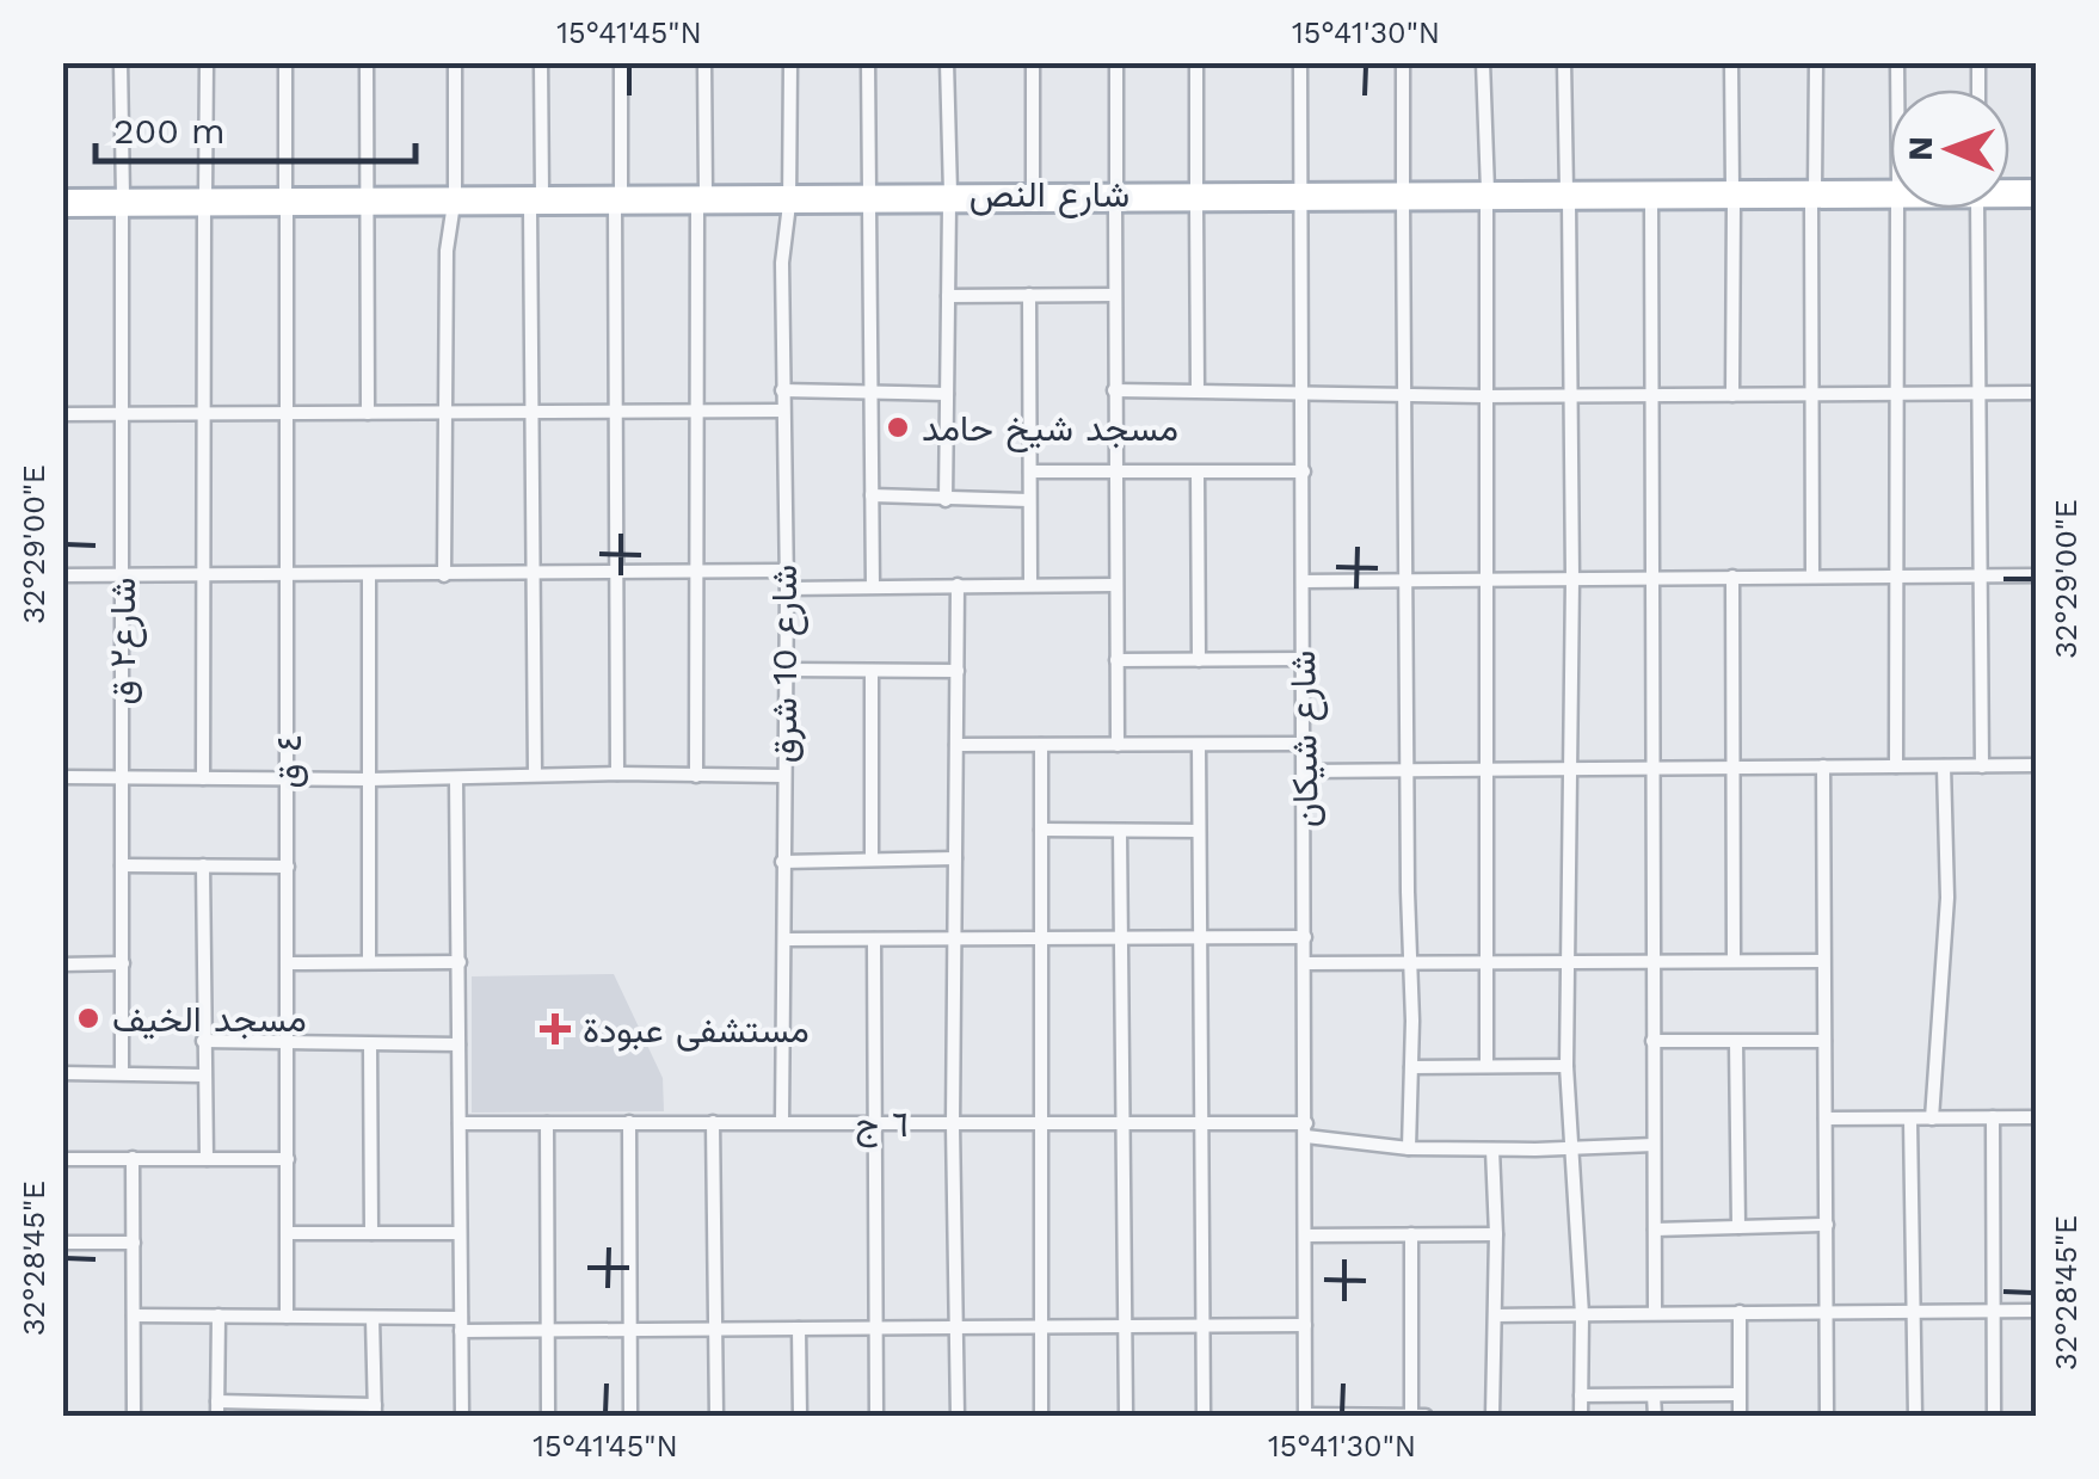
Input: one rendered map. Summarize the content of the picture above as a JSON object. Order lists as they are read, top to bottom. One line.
{"streets":{"main road":["شارع النص"],"street":["شارع٢ ق","شارع 10 شرق","شارع شيكان","٤ ق","٦ ج"]},"crossings":[["شارع النص","شارع٢ ق"],["شارع النص","شارع 10 شرق"],["شارع النص","شارع شيكان"],["شارع النص","٤ ق"],["شارع 10 شرق","٦ ج"],["شارع شيكان","٦ ج"]],"places":{"other":["مسجد شيخ حامد","مسجد الخيف"],"health":["مستشفى عبودة"]},"scale_bar":"200 m","north":"left","coordinates":["15°41'45\"N","15°41'30\"N","32°29'00\"E","32°28'45\"E"]}
